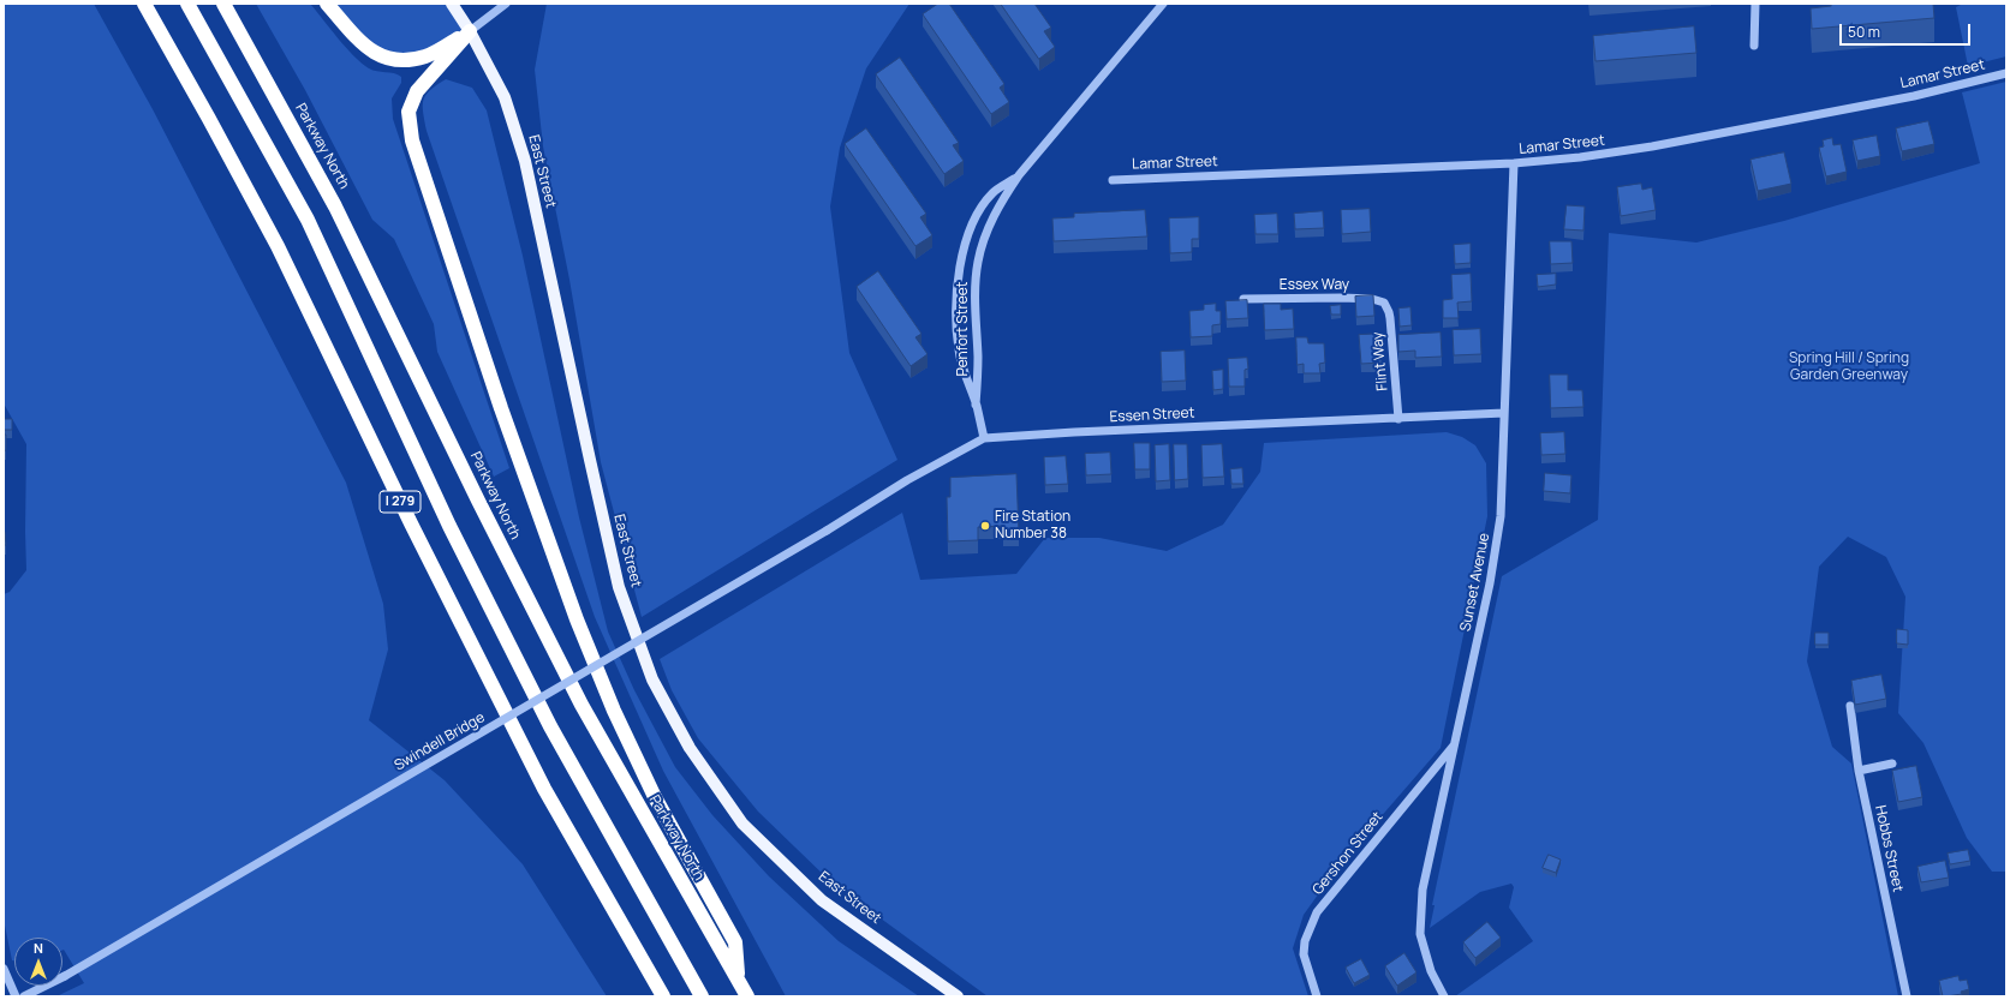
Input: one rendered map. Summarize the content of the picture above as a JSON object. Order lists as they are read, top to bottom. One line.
{"streets":{"highway":["Parkway North","I 279"],"main road":["East Street"],"street":["Lamar Street","Essex Way","Penfort Street","Flint Way","Essen Street","Sunset Avenue","Swindell Bridge","Hobbs Street","Gershon Street"]},"crossings":[["Lamar Street","Sunset Avenue"],["Essex Way","Flint Way"],["Penfort Street","Essen Street"],["Flint Way","Essen Street"],["Essen Street","Sunset Avenue"],["Essen Street","Swindell Bridge"],["Sunset Avenue","Gershon Street"]],"parks":["Spring Hill / Spring Garden Greenway"],"places":["Fire Station Number 38"],"scale_bar":"50 m","north":"top"}
